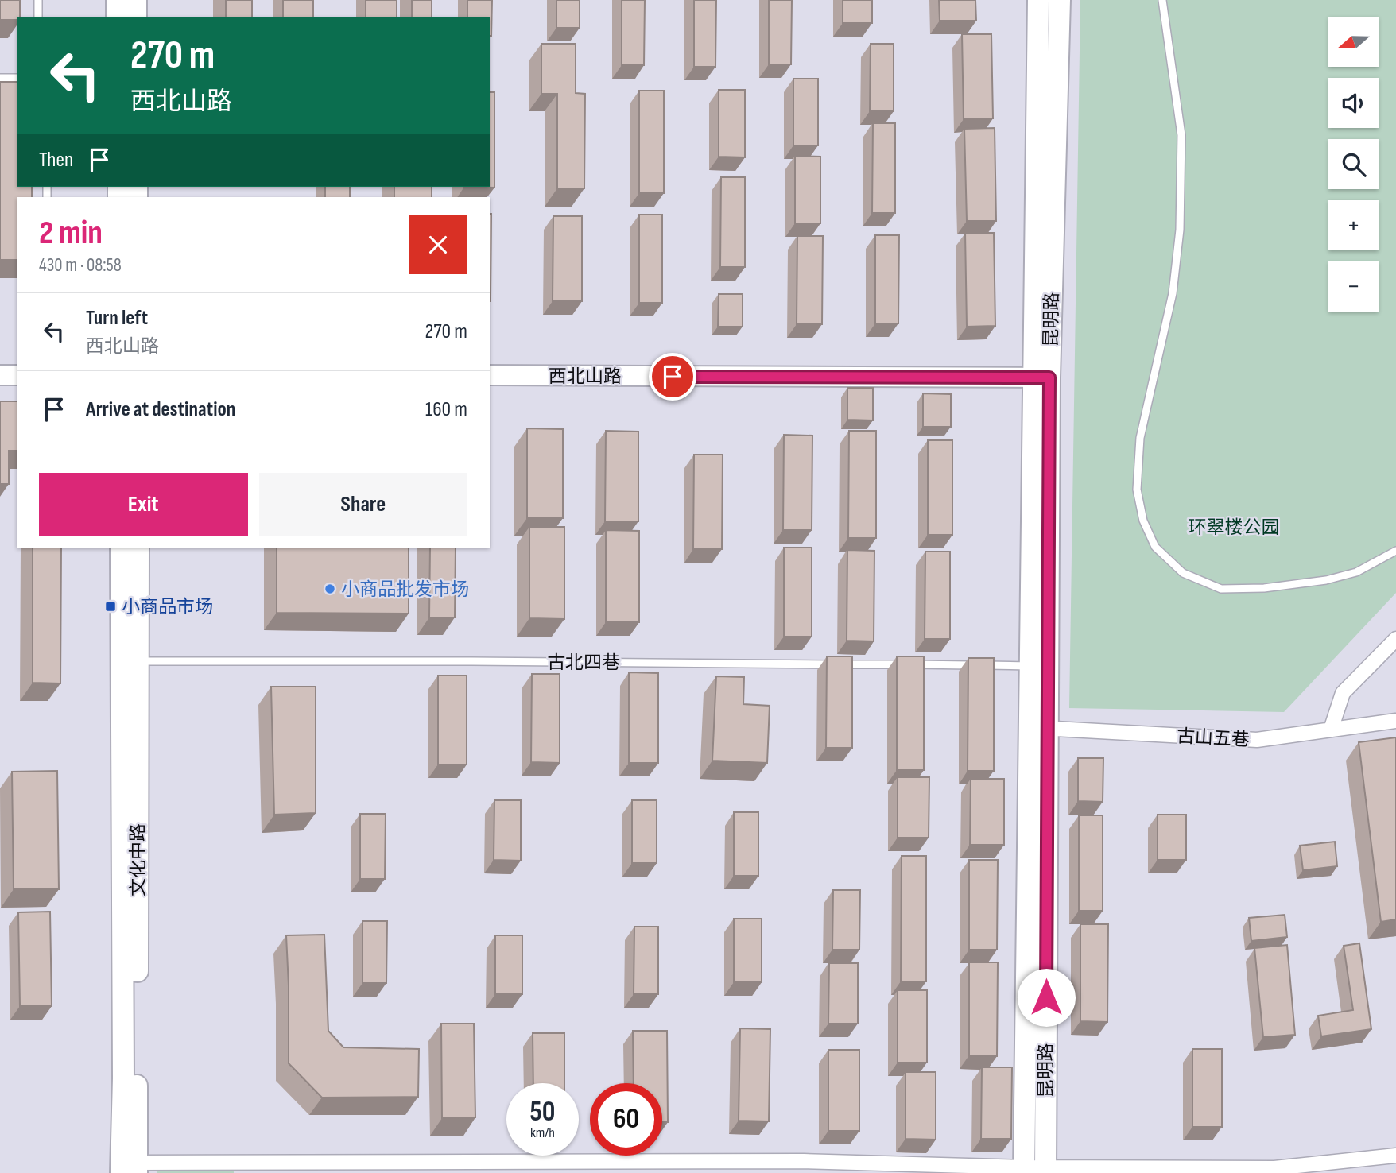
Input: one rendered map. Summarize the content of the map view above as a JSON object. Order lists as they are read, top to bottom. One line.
{"streets":{"main road":["昆明路","西北山路","文化中路"],"street":["古山五巷"],"lane":["古北四巷"]},"crossings":[["昆明路","西北山路"],["昆明路","古北四巷"],["昆明路","古山五巷"],["古北四巷","文化中路"]],"parks":["环翠楼公园"],"places":{"other":["小商品批发市场"],"transit":["小商品市场"]},"north":"left","page":{"map_buttons":["+","−"],"turn":["270 m","西北山路"],"then":"Then","heading":["2 min","430 m · 08:58"],"list":[{"name":"Turn left","note":"西北山路","value":"270 m"},{"name":"Arrive at destination","value":"160 m"}],"buttons":["Exit","Share"],"speed":"50 km/h","limit":"60"}}
